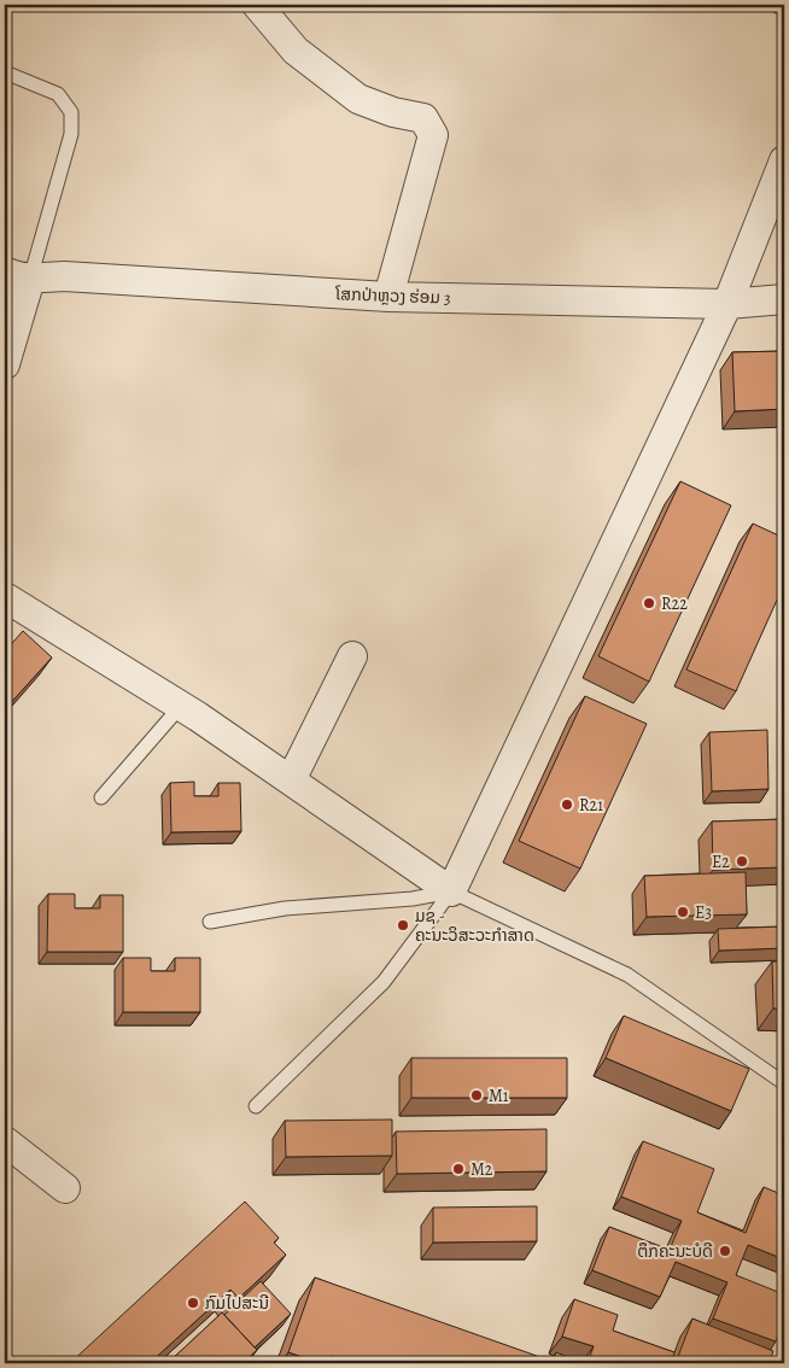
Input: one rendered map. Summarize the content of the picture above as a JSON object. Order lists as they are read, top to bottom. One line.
{"streets":{"street":["ໂສກປ່າຫຼວງ ຮ່ອມ 3"]},"places":["R22","R21","E2","E3","ມຊ - ຄະນະວິສະວະກຳສາດ","M1","M2","ຕຶກຄະນະບໍດີ","ກົມໄປສະນີ"]}
